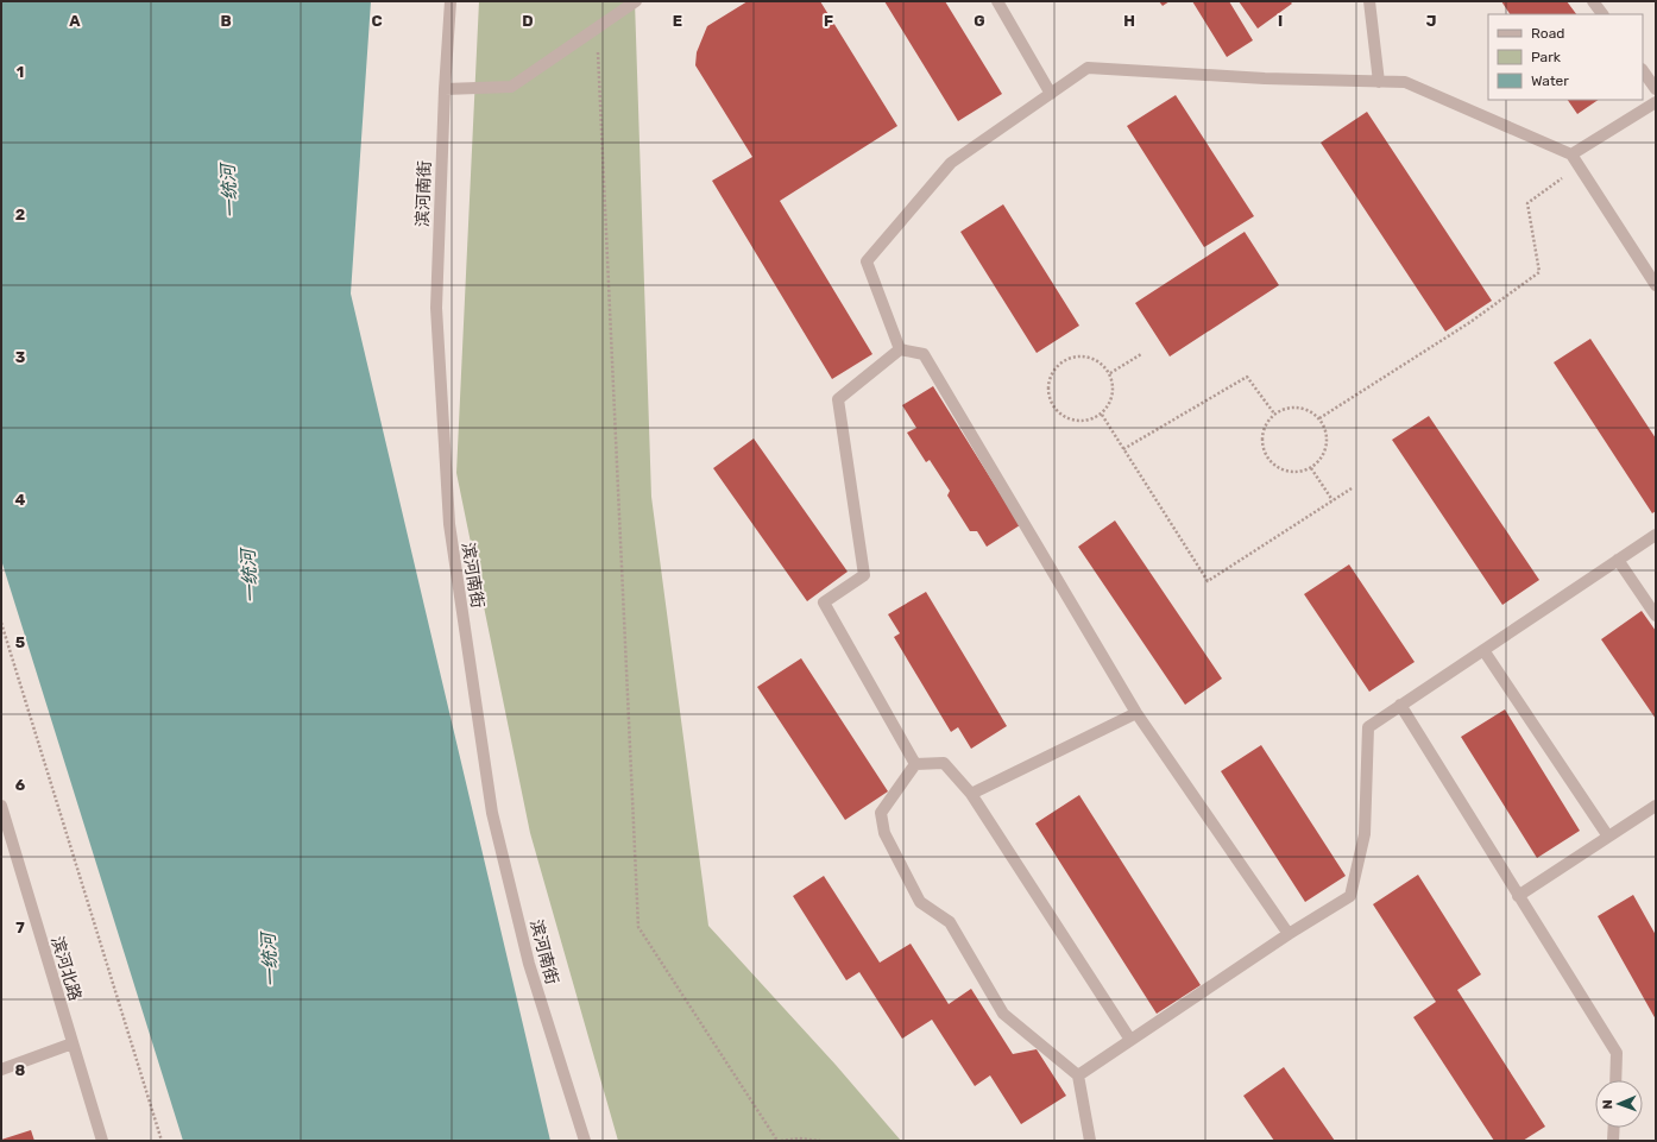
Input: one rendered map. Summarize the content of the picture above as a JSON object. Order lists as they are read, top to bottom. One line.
{"streets":{"street":["滨河南街","滨河北路"]},"water":["一统河"],"legend":["Road","Park","Water"],"north":"left","grid":{"columns":["A","B","C","D","E","F","G","H","I","J"],"rows":["1","2","3","4","5","6","7","8"]}}
